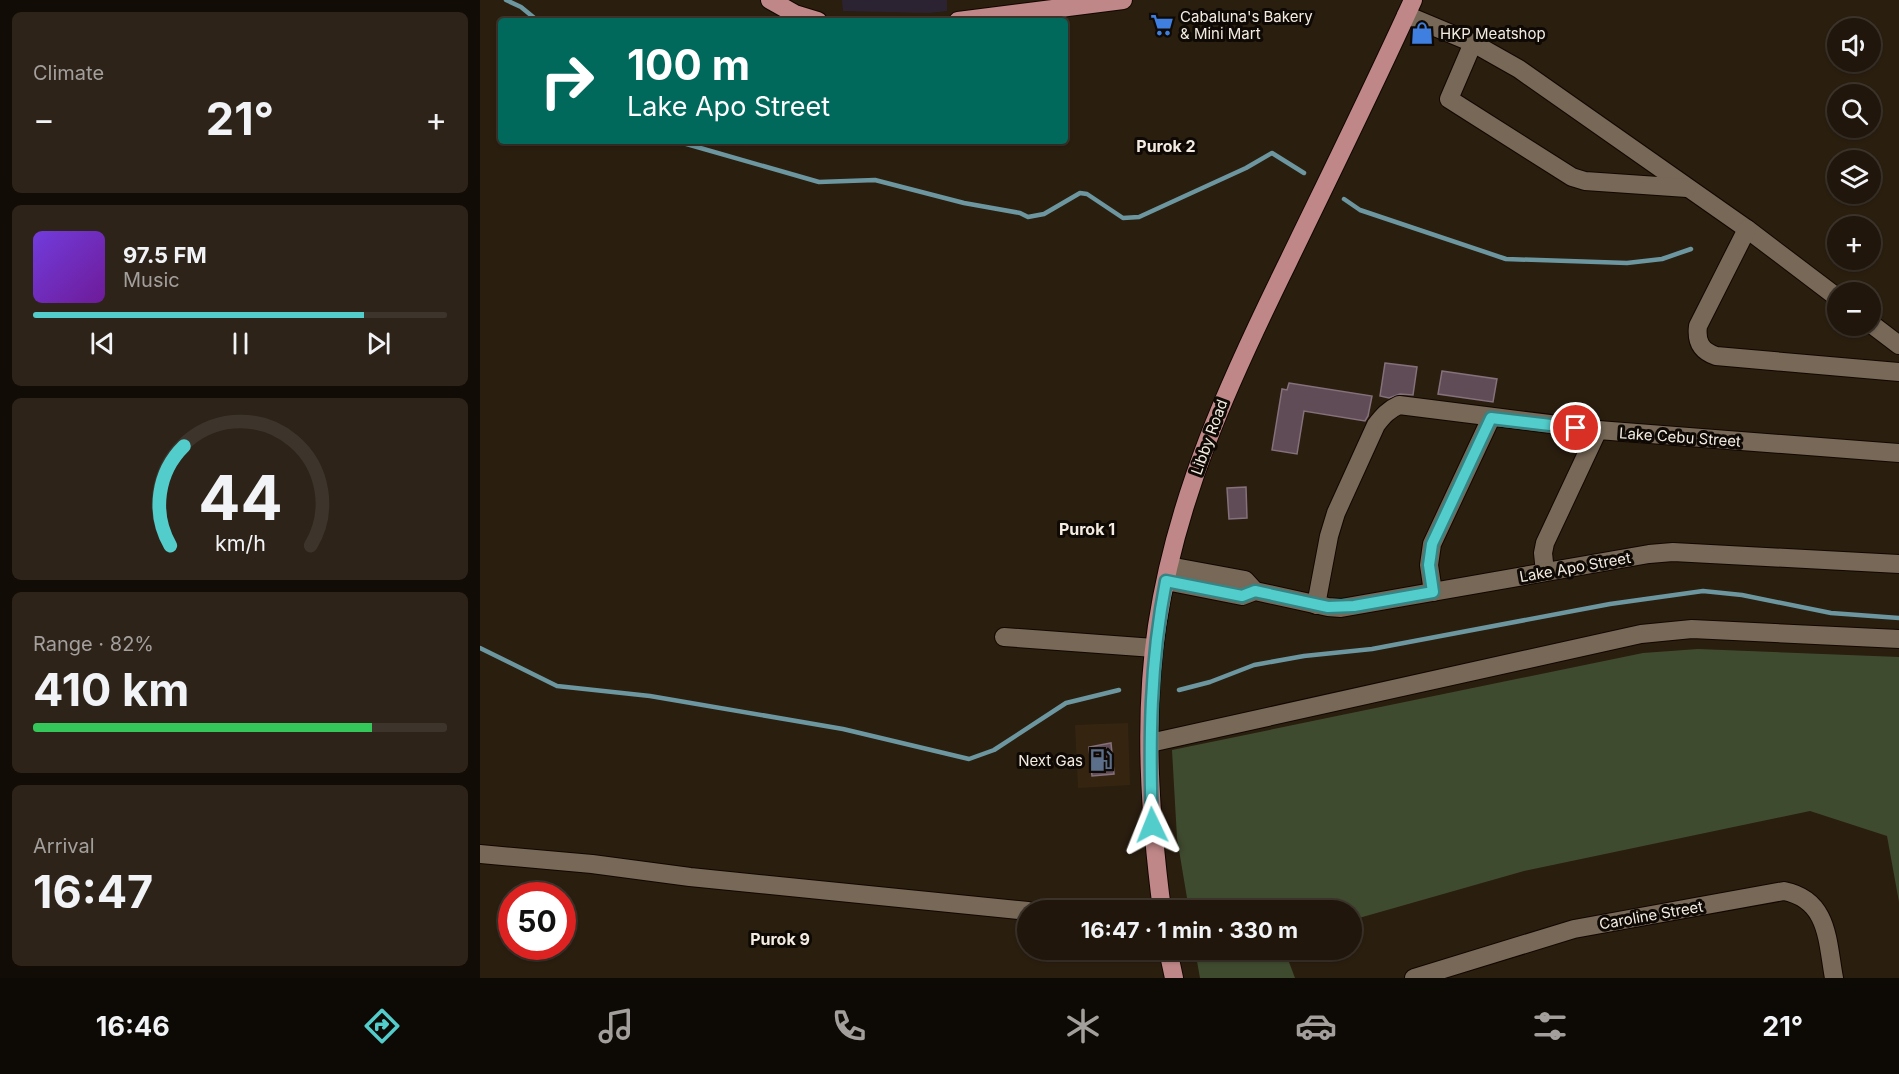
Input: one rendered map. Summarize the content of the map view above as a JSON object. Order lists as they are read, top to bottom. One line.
{"streets":{"main road":["Libby Road"],"street":["Lake Cebu Street","Lake Apo Street","Caroline Street"]},"crossings":[["Libby Road","Lake Apo Street"],["Lake Cebu Street","Lake Apo Street"]],"districts":["Purok 2","Purok 1","Purok 9"],"places":{"supermarket":["Cabaluna's Bakery & Mini Mart"],"shop":["HKP Meatshop"],"fuel station":["Next Gas"]},"page":{"tile":["Climate",["Range · 82%","410 km"],["Arrival","16:47"]],"map_buttons":["+","−"],"turn":["100 m","Lake Apo Street"],"heat":["−","21°","+"],"song":["97.5 FM","Music"],"limit":"50","trip":"16:47 · 1 min · 330 m","tabs":["16:46","21°"],"gauge":["44","km/h"]}}
